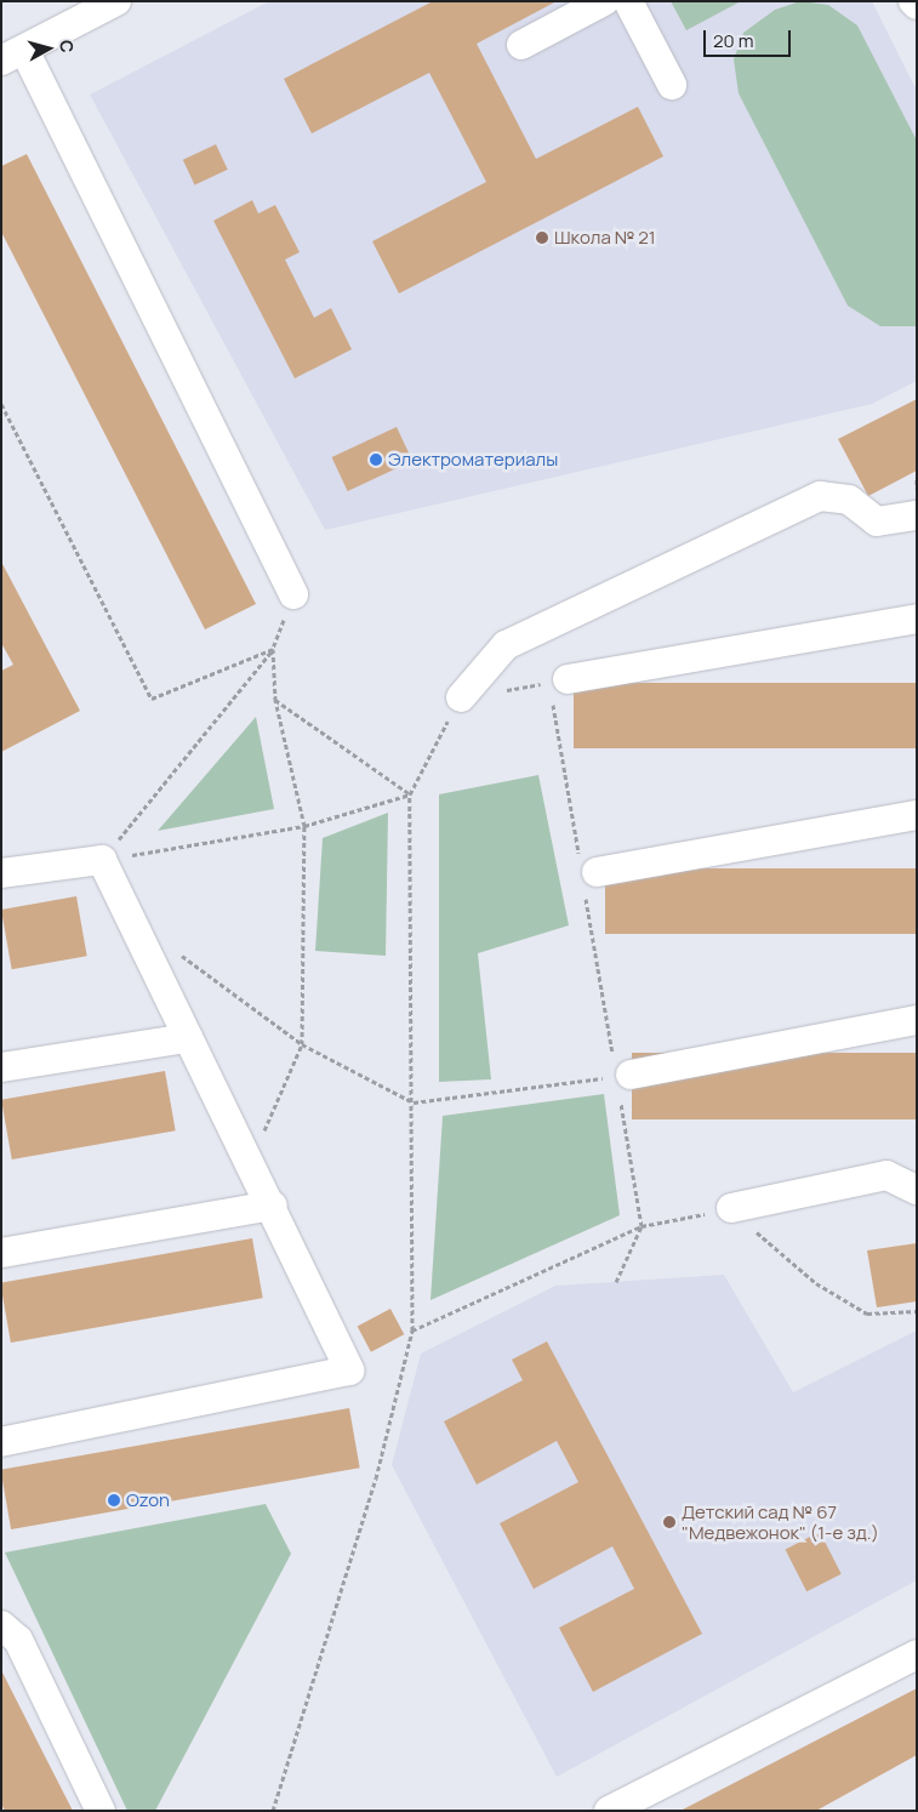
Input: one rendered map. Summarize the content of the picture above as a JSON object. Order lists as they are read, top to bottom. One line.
{"places":["Школа № 21","Электроматериалы","Ozon","Детский сад № 67 \"Медвежонок\" (1-е зд.)"],"scale_bar":"20 m","north":"right"}
